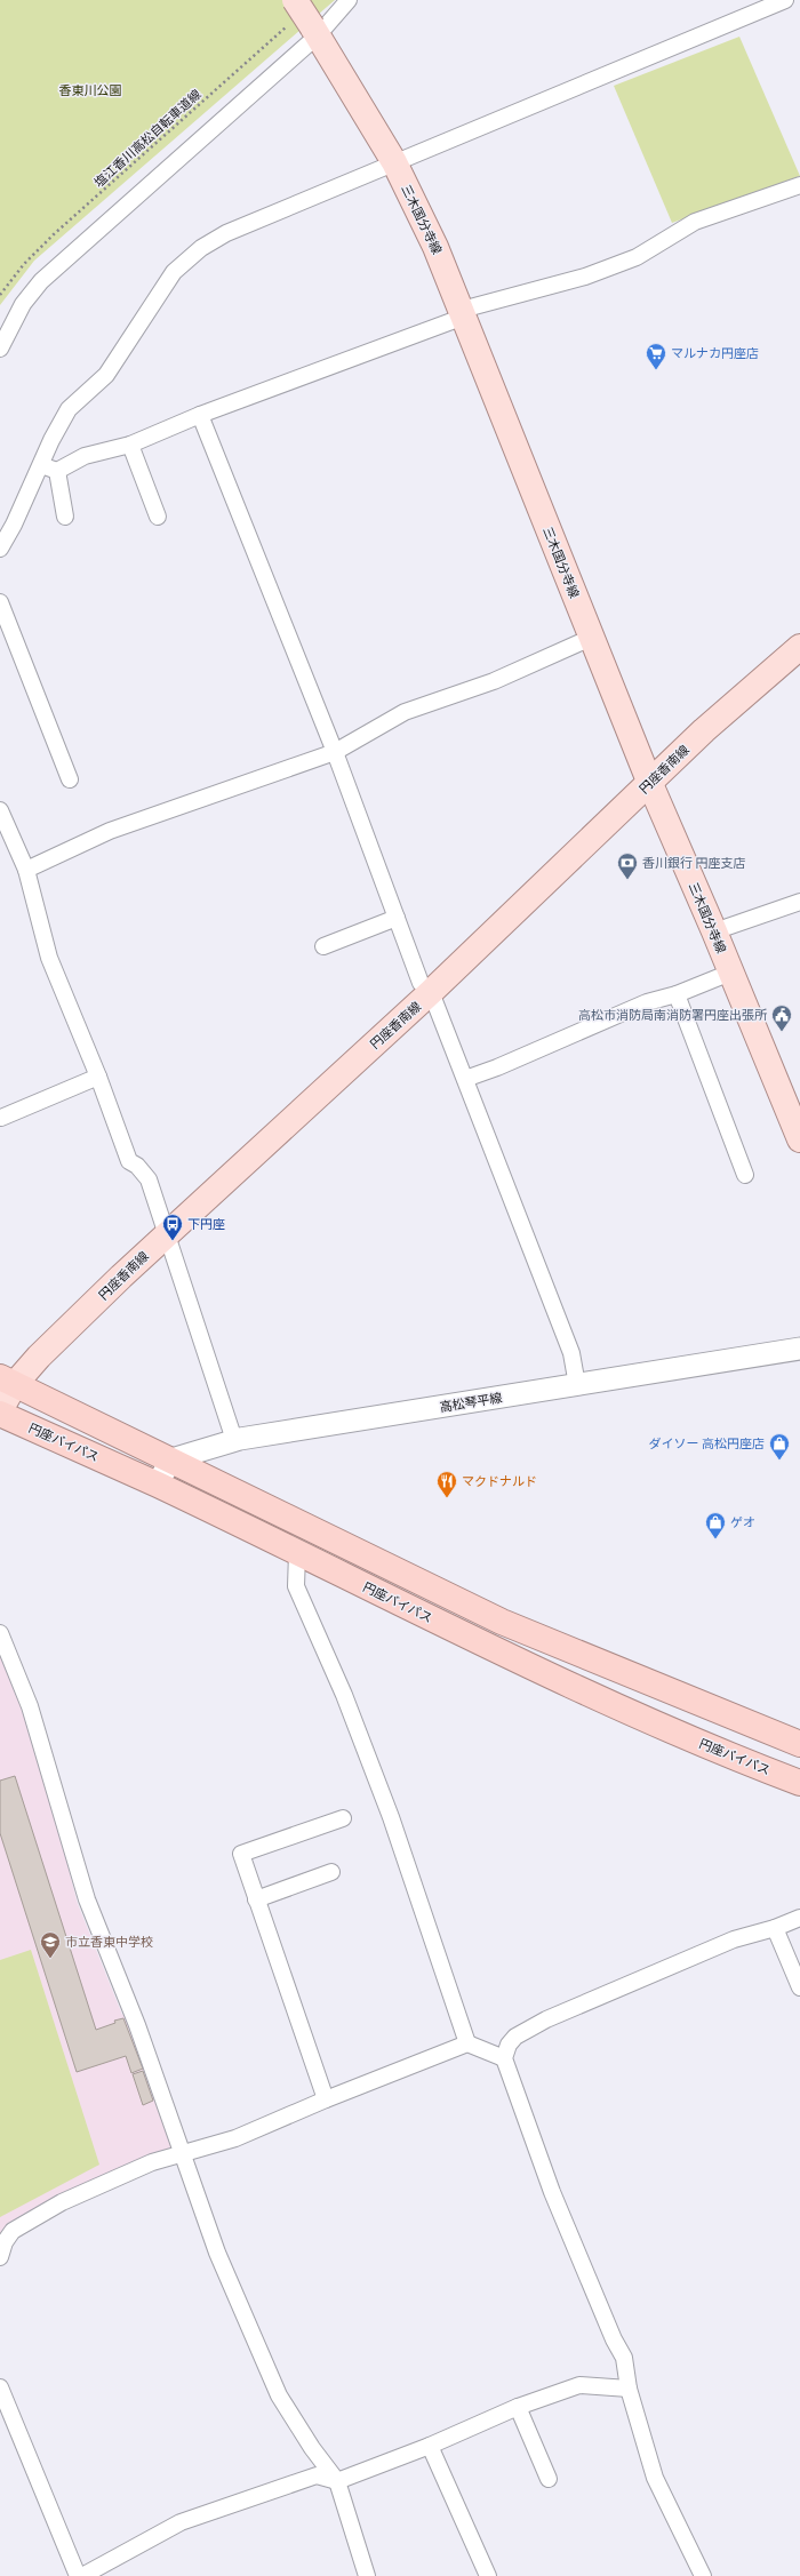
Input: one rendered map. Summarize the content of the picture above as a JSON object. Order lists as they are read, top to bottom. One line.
{"streets":{"highway":["円座バイパス"],"main road":["三木国分寺線","円座香南線","高松琴平線"],"path":["塩江香川高松自転車道線"]},"crossings":[["塩江香川高松自転車道線","三木国分寺線"],["三木国分寺線","円座香南線"]],"parks":["香東川公園"],"places":{"supermarket":["マルナカ円座店"],"bank":["香川銀行 円座支店"],"public building":["高松市消防局南消防署円座出張所"],"bus stop":["下円座"],"shop":["ダイソー 高松円座店","ゲオ"],"restaurant":["マクドナルド"],"school or university":["市立香東中学校"]}}
